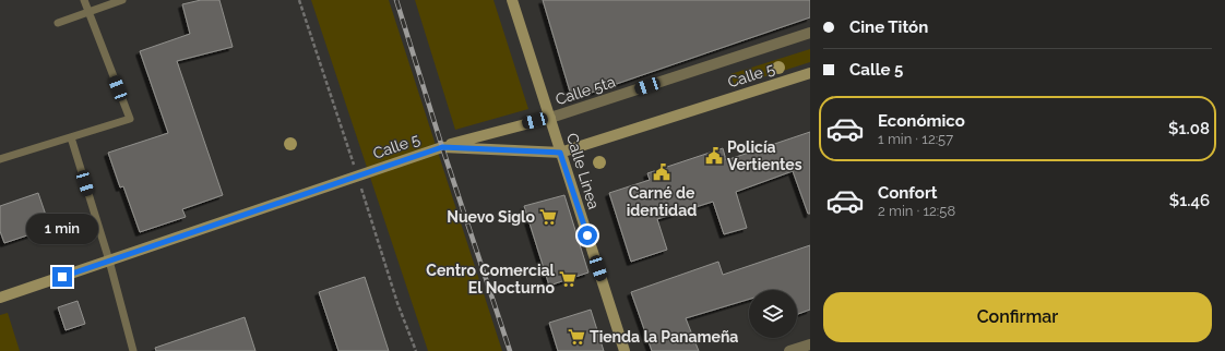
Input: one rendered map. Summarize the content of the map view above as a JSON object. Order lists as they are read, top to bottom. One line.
{"streets":{"main road":["Calle 5","Calle 5ta","Calle Linea"]},"crossings":[["Calle 5","Calle 5ta"],["Calle 5","Calle Linea"],["Calle 5ta","Calle Linea"]],"places":{"public building":["Policía Vertientes","Carné de identidad"],"supermarket":["Nuevo Siglo","Centro Comercial El Nocturno","Tienda la Panameña"]},"page":{"banner":["Cine Titón","Calle 5"],"list":[{"name":"Económico","note":"1 min · 12:57","value":"$1.08"},{"name":"Confort","note":"2 min · 12:58","value":"$1.46"}],"bubble":"1 min","buttons":"Confirmar"}}
